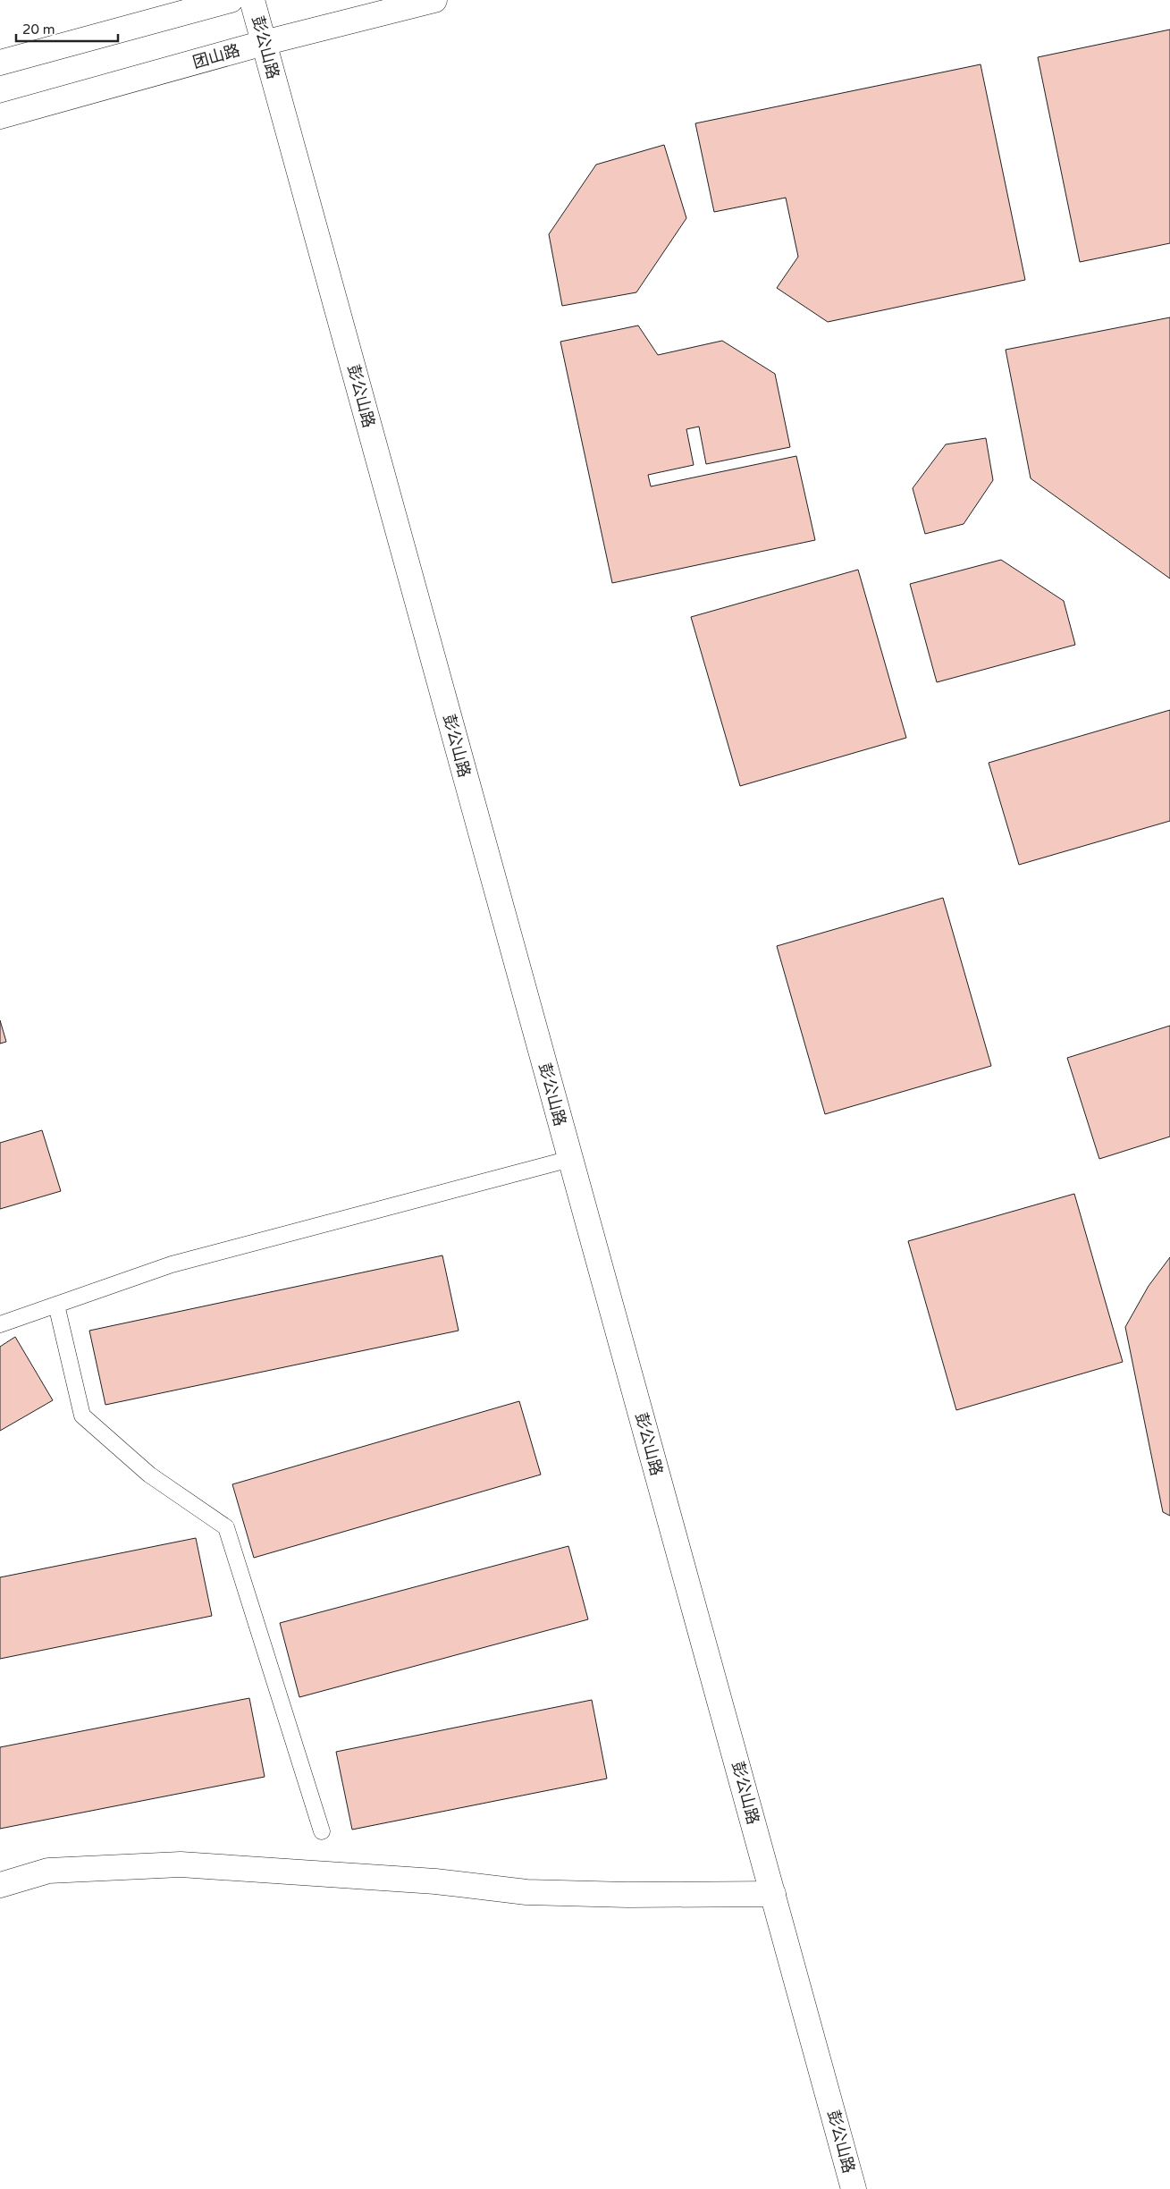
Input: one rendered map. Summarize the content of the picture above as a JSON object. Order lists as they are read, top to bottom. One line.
{"streets":{"street":["彭公山路","团山路"]},"crossings":[["彭公山路","团山路"]],"scale_bar":"20 m"}
